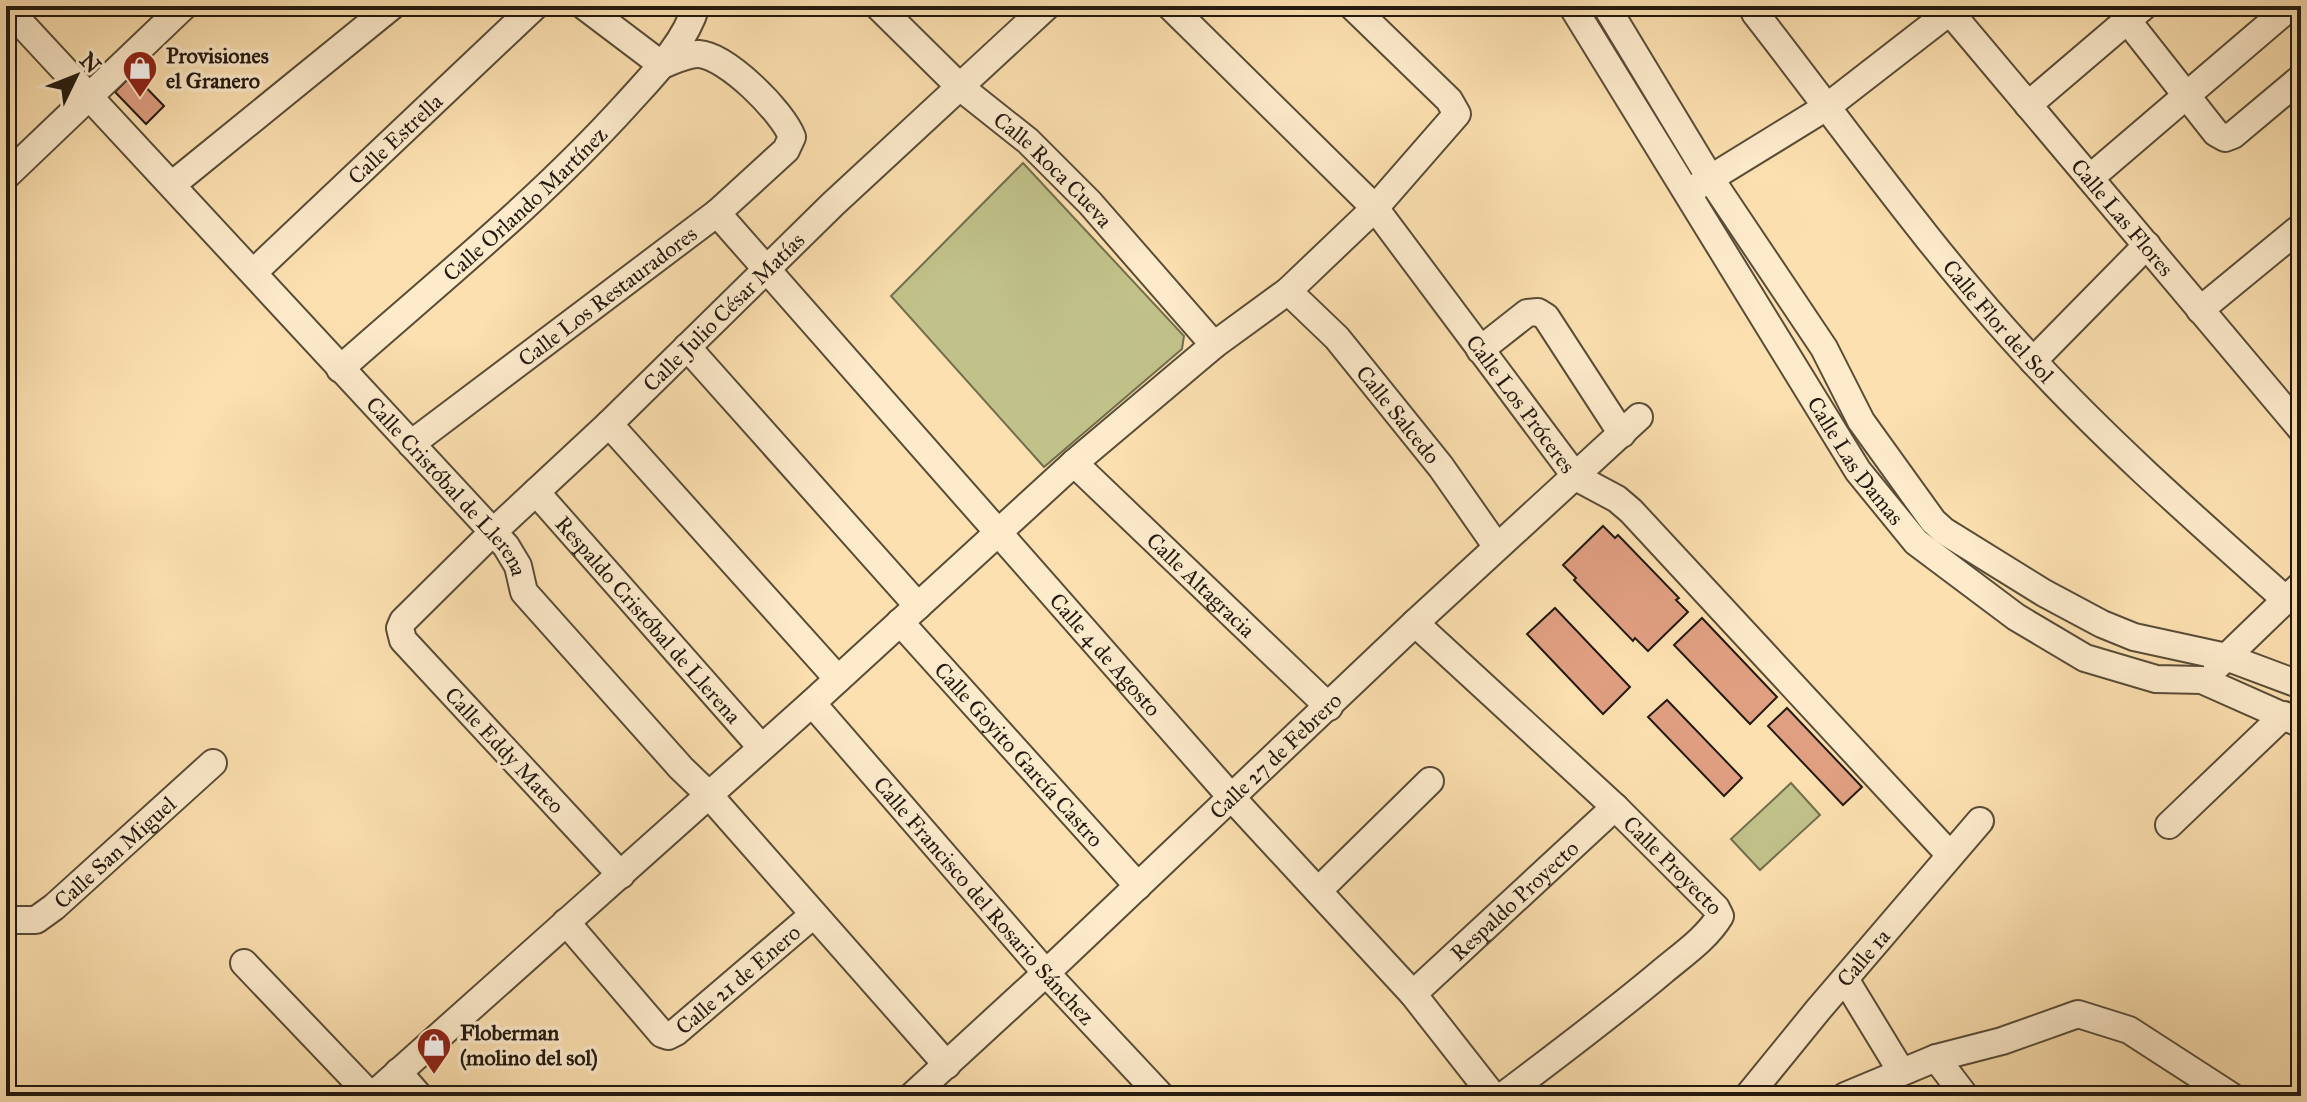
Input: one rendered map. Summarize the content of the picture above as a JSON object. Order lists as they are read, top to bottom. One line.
{"streets":{"street":["Calle Estrella","Calle Roca Cueva","Calle Orlando Martínez","Calle Las Flores","Calle Los Restauradores","Calle Julio César Matías","Calle Flor del Sol","Calle Los Próceres","Calle Salcedo","Calle Las Damas","Calle Cristóbal de Llerena","Calle Altagracia","Respaldo Cristóbal de Llerena","Calle 4 de Agosto","Calle Eddy Mateo","Calle Goyito García Castro","Calle 27 de Febrero","Calle San Miguel","Calle Proyecto","Calle Francisco del Rosario Sánchez","Respaldo Proyecto","Calle 1a","Calle 21 de Enero"]},"crossings":[["Calle Estrella","Calle Cristóbal de Llerena"],["Calle Roca Cueva","Calle Julio César Matías"],["Calle Orlando Martínez","Calle Los Restauradores"],["Calle Orlando Martínez","Calle Cristóbal de Llerena"],["Calle Los Restauradores","Calle Cristóbal de Llerena"],["Calle Los Restauradores","Calle 4 de Agosto"],["Calle Julio César Matías","Calle Cristóbal de Llerena"],["Calle Julio César Matías","Respaldo Cristóbal de Llerena"],["Calle Julio César Matías","Calle 4 de Agosto"],["Calle Julio César Matías","Calle Eddy Mateo"],["Calle Julio César Matías","Calle Goyito García Castro"],["Calle Los Próceres","Calle 27 de Febrero"],["Calle Los Próceres","Calle 1a"],["Calle Salcedo","Calle 27 de Febrero"],["Calle Cristóbal de Llerena","Calle 27 de Febrero"],["Calle Cristóbal de Llerena","Calle 21 de Enero"],["Calle Altagracia","Calle 27 de Febrero"],["Calle 4 de Agosto","Calle 27 de Febrero"],["Calle 4 de Agosto","Respaldo Proyecto"],["Calle Goyito García Castro","Calle 27 de Febrero"],["Calle 27 de Febrero","Calle Proyecto"],["Calle 27 de Febrero","Calle Francisco del Rosario Sánchez"],["Calle Proyecto","Respaldo Proyecto"]],"places":{"shop":["Provisiones el Granero","Floberman (molino del sol)"]},"north":"top right"}
